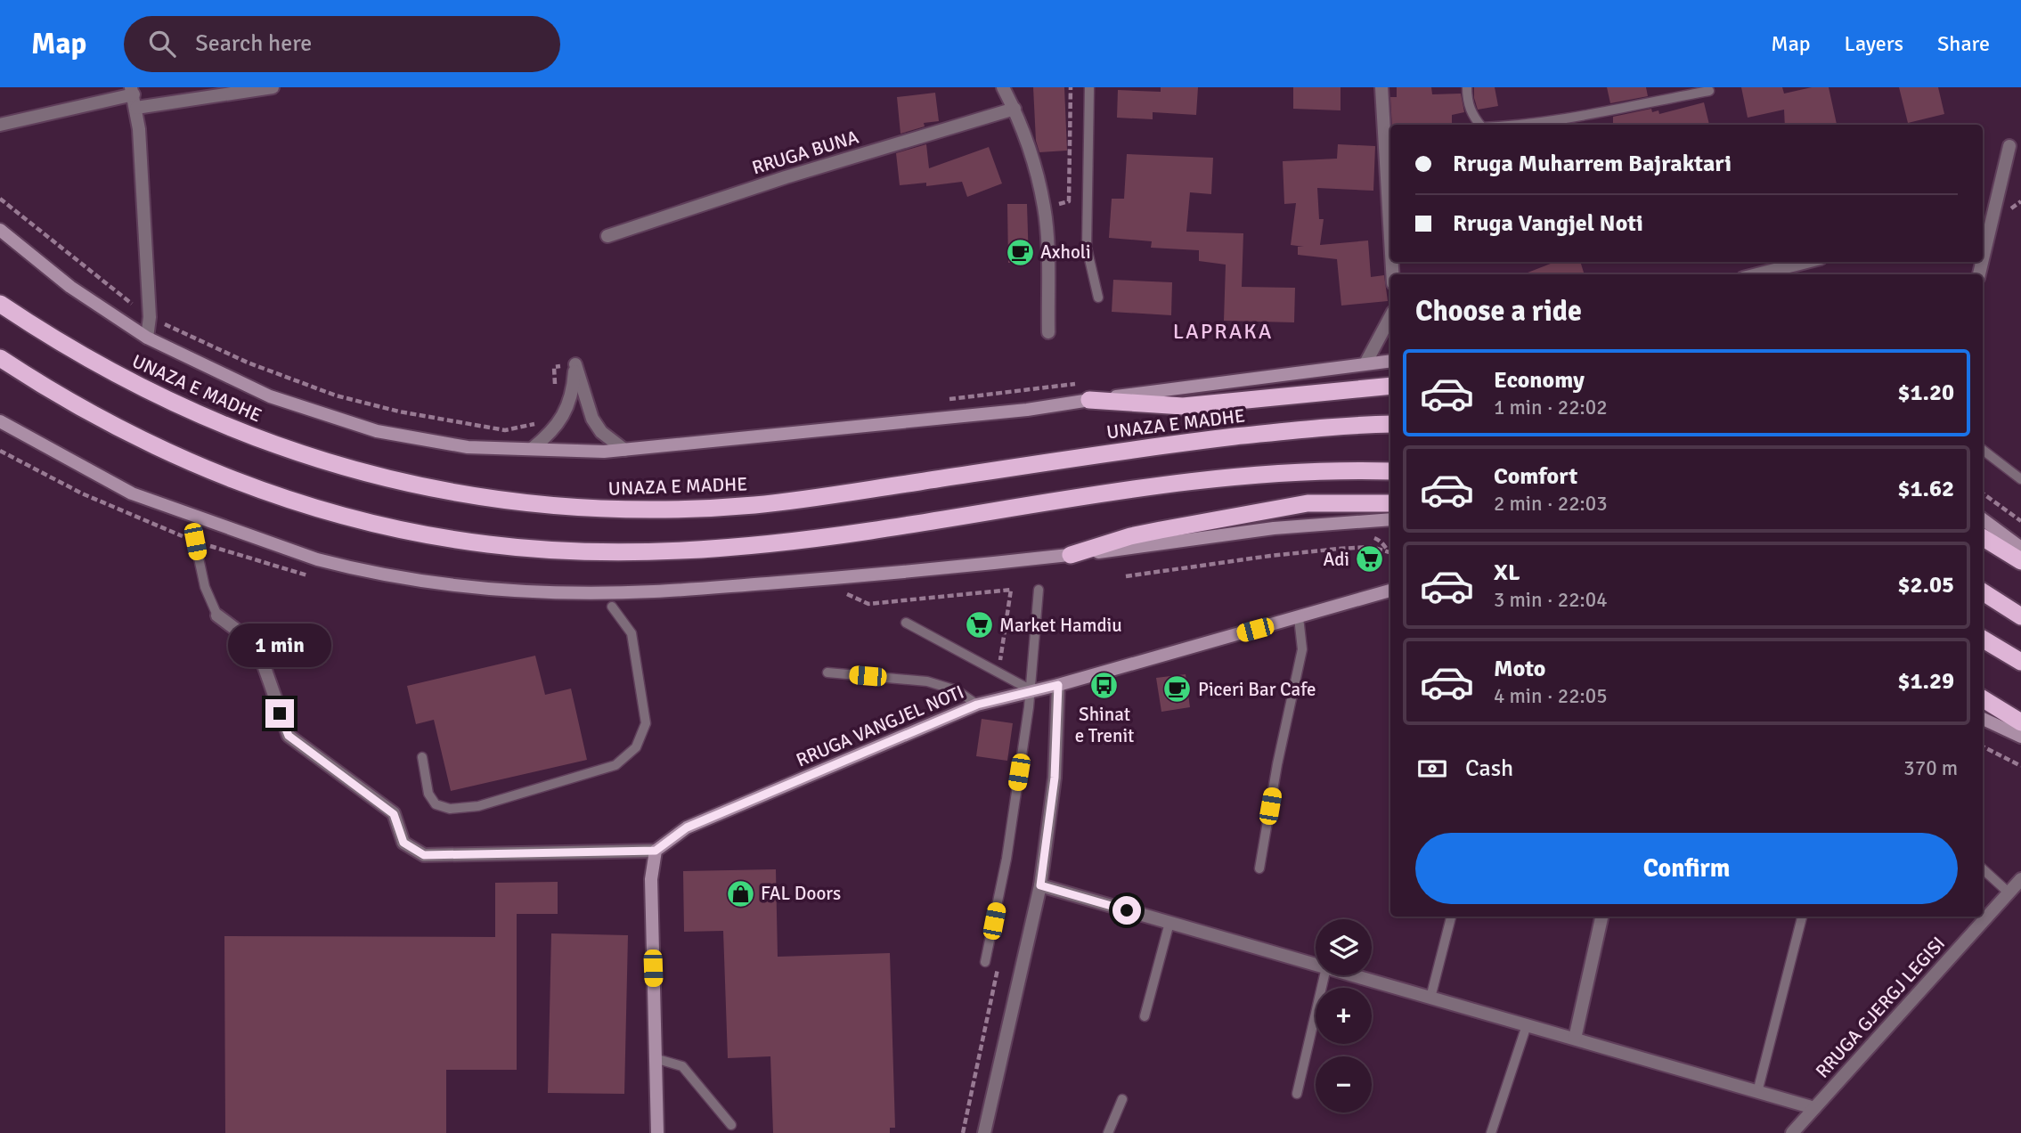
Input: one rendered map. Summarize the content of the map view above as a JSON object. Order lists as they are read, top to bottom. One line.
{"streets":{"highway":["UNAZA E MADHE"],"main road":["RRUGA VANGJEL NOTI"],"street":["RRUGA BUNA","RRUGA GJERGJ LEGISI"]},"districts":["LAPRAKA"],"places":{"cafe":["Axholi","Piceri Bar Cafe"],"supermarket":["Adi","Market Hamdiu"],"bus stop":["Shinat e Trenit"],"shop":["FAL Doors"]},"page":{"header":"Map","search":"Search here","nav":["Map","Layers","Share"],"banner":["Rruga Muharrem Bajraktari","Rruga Vangjel Noti"],"heading":"Choose a ride","list":[{"name":"Economy","note":"1 min · 22:02","value":"$1.20"},{"name":"Comfort","note":"2 min · 22:03","value":"$1.62"},{"name":"XL","note":"3 min · 22:04","value":"$2.05"},{"name":"Moto","note":"4 min · 22:05","value":"$1.29"}],"bubble":"1 min","pay":["Cash","370 m"],"buttons":"Confirm","map_buttons":["+","−"]}}
